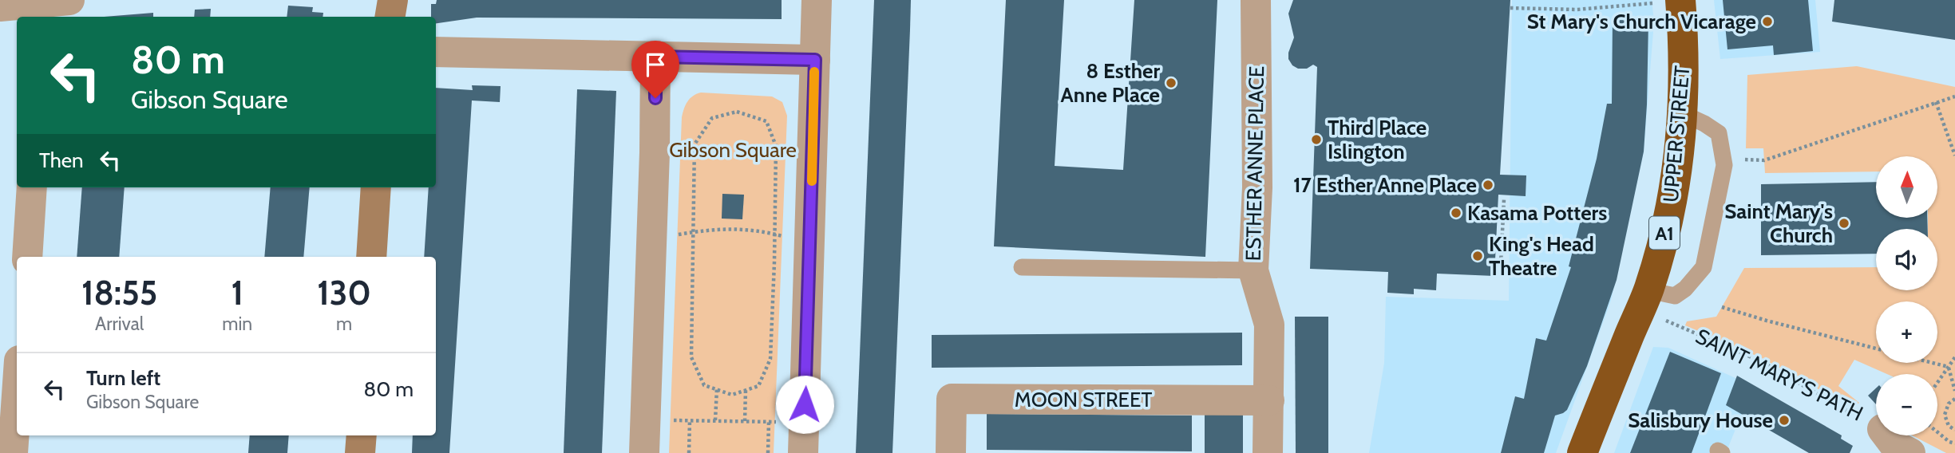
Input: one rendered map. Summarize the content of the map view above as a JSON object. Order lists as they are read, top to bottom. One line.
{"streets":{"highway":["UPPER STREET","A1"],"street":["ESTHER ANNE PLACE","MOON STREET"],"path":["SAINT MARY'S PATH"]},"crossings":[["UPPER STREET","SAINT MARY'S PATH"],["ESTHER ANNE PLACE","MOON STREET"]],"parks":["Gibson Square"],"places":["St Mary's Church Vicarage","8 Esther Anne Place","Third Place Islington","17 Esther Anne Place","Kasama Potters","Saint Mary's Church","King's Head Theatre","Salisbury House"],"north":"top","page":{"turn":["80 m","Gibson Square"],"then":"Then","map_buttons":["+","−"],"eta":["18:55","Arrival","1","min","130","m"],"list":[{"name":"Turn left","note":"Gibson Square","value":"80 m"}]}}
